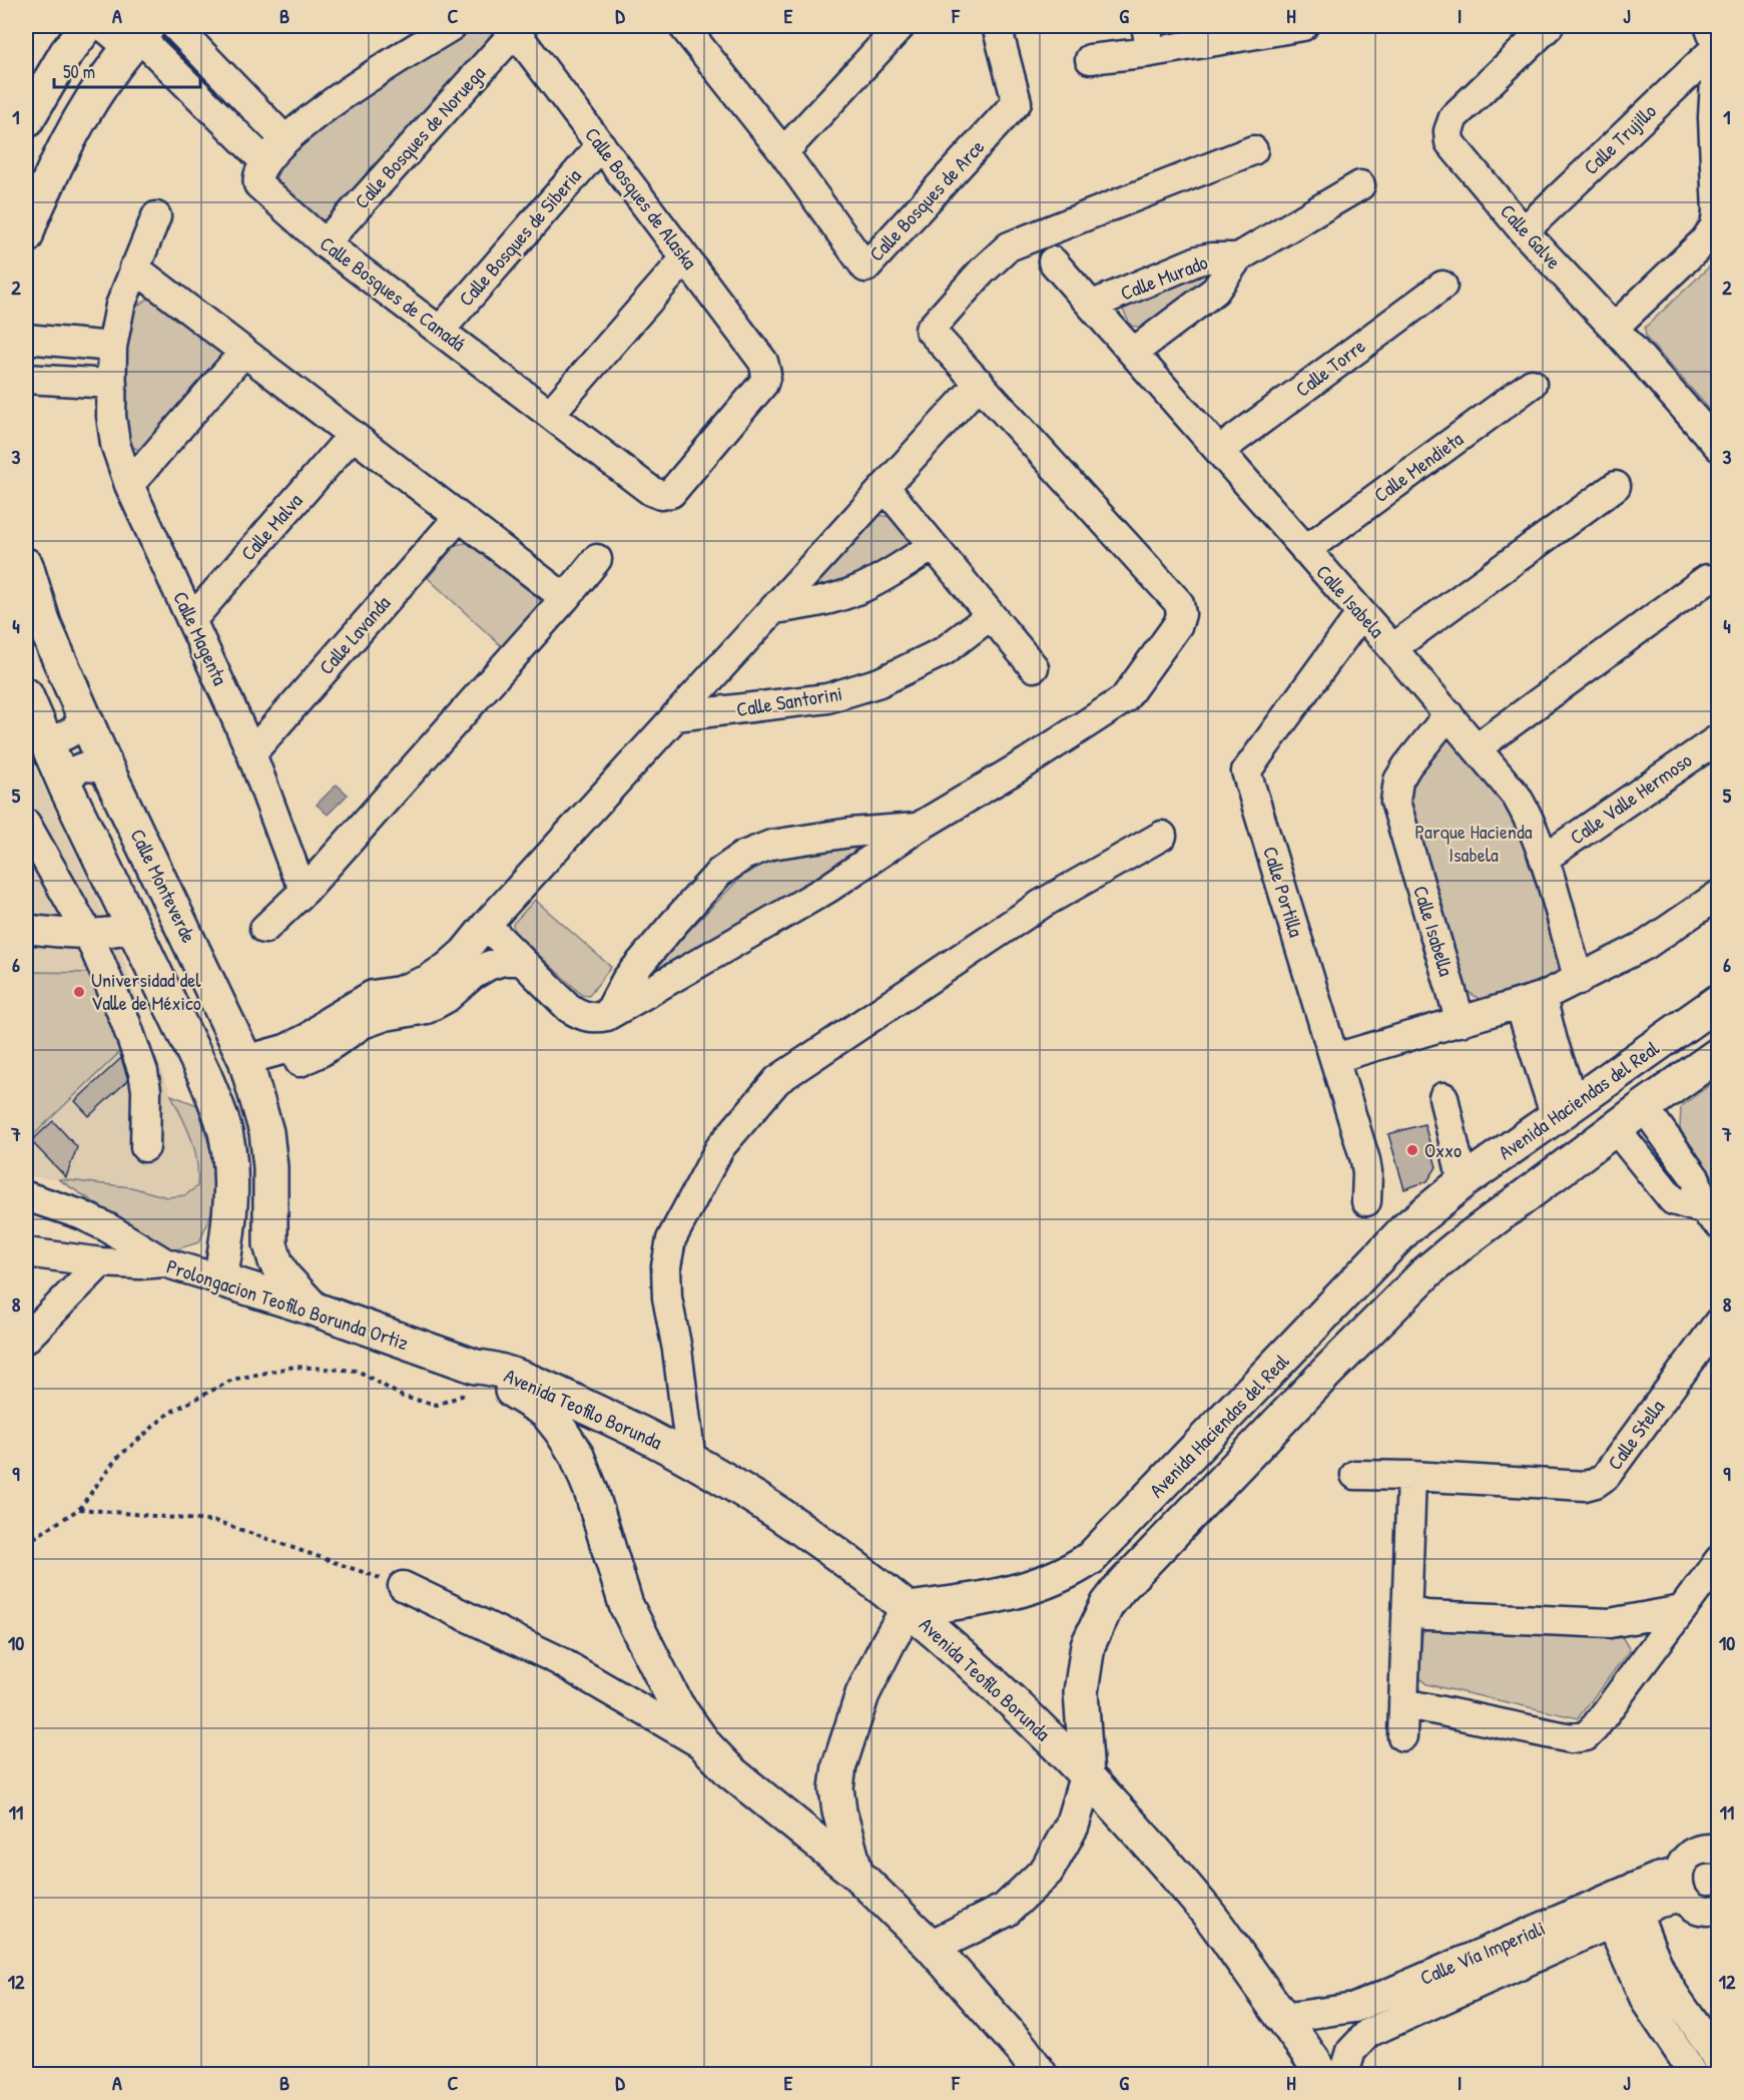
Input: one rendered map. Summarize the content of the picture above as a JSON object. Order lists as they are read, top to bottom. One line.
{"streets":{"main road":["Calle Monteverde","Avenida Haciendas del Real","Prolongacion Teofilo Borunda Ortiz","Avenida Teofilo Borunda"],"street":["Calle Bosques de Noruega","Calle Trujillo","Calle Bosques de Alaska","Calle Bosques de Arce","Calle Galve","Calle Bosques de Siberia","Calle Murado","Calle Bosques de Canadá","Calle Torre","Calle Mendieta","Calle Malva","Calle Isabela","Calle Lavanda","Calle Magenta","Calle Santorini","Calle Valle Hermoso","Calle Portilla","Calle Isabella","Calle Stella","Calle Vía Imperiali"]},"crossings":[["Calle Bosques de Noruega","Calle Bosques de Alaska"],["Calle Bosques de Noruega","Calle Bosques de Canadá"],["Calle Trujillo","Calle Galve"],["Calle Bosques de Alaska","Calle Bosques de Siberia"],["Calle Bosques de Alaska","Calle Bosques de Canadá"],["Calle Bosques de Siberia","Calle Bosques de Canadá"],["Calle Murado","Calle Isabela"],["Calle Torre","Calle Isabela"],["Calle Mendieta","Calle Isabela"],["Calle Malva","Calle Magenta"],["Calle Isabela","Calle Valle Hermoso"],["Calle Isabela","Calle Portilla"],["Calle Isabela","Calle Isabella"],["Calle Lavanda","Calle Magenta"],["Calle Monteverde","Prolongacion Teofilo Borunda Ortiz"],["Avenida Haciendas del Real","Avenida Teofilo Borunda"],["Prolongacion Teofilo Borunda Ortiz","Avenida Teofilo Borunda"],["Avenida Teofilo Borunda","Calle Vía Imperiali"]],"parks":["Parque Hacienda Isabela"],"places":["Universidad del Valle de México","Oxxo"],"scale_bar":"50 m","grid":{"columns":["A","B","C","D","E","F","G","H","I","J"],"rows":["1","2","3","4","5","6","7","8","9","10","11","12"]}}
